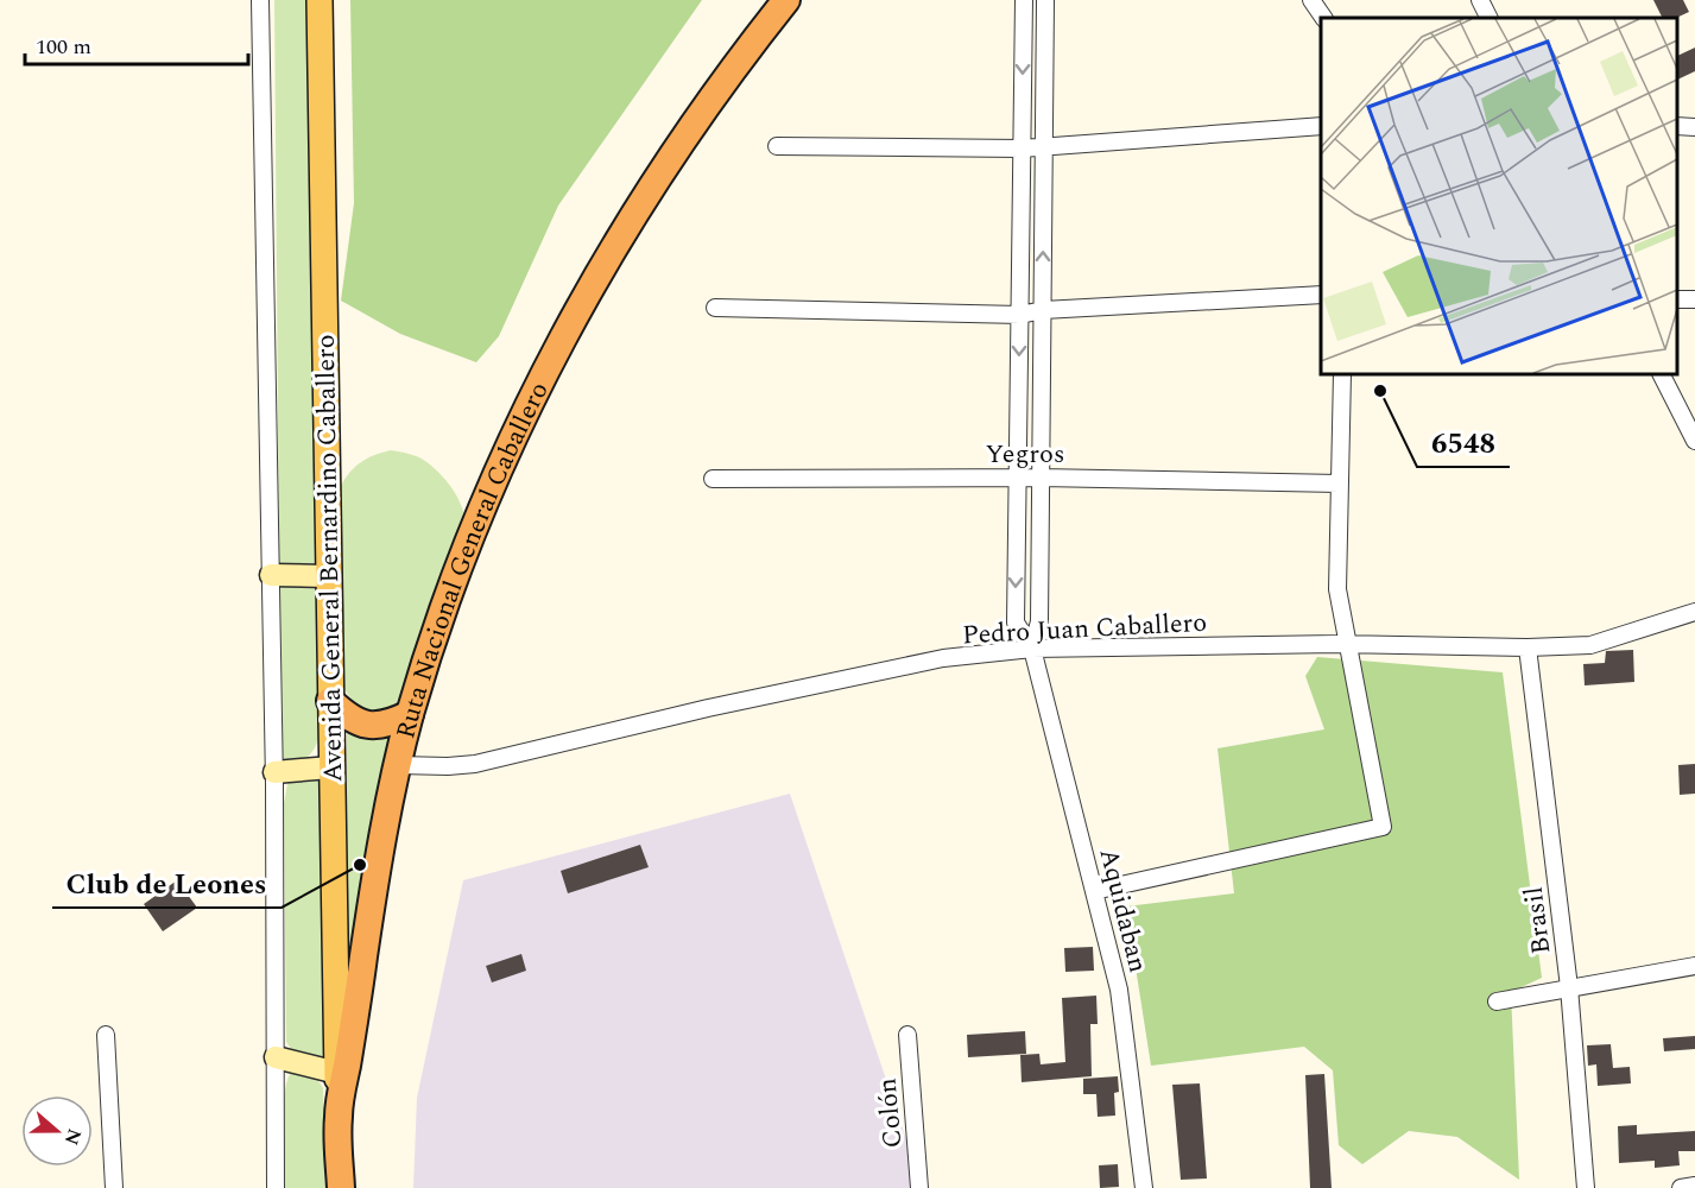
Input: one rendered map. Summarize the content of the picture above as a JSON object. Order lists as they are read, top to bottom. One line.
{"streets":{"highway":["Ruta Nacional General Caballero"],"main road":["Avenida General Bernardino Caballero"],"street":["Yegros","Pedro Juan Caballero","Aquidaban","Brasil","Colón"]},"crossings":[["Yegros","Aquidaban"],["Avenida General Bernardino Caballero","Ruta Nacional General Caballero"],["Ruta Nacional General Caballero","Pedro Juan Caballero"],["Pedro Juan Caballero","Aquidaban"],["Pedro Juan Caballero","Brasil"]],"places":["6548","Club de Leones"],"scale_bar":"100 m","north":"right"}
